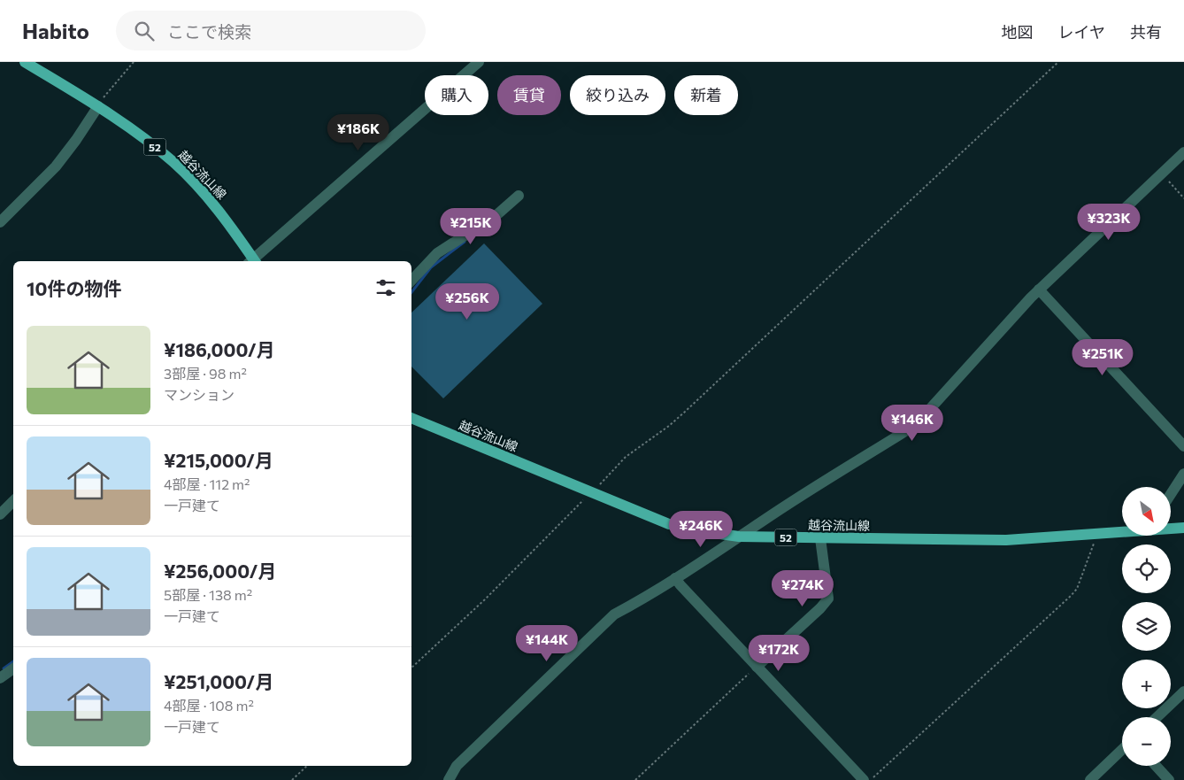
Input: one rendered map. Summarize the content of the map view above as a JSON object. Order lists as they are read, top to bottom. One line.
{"streets":{"main road":["52","越谷流山線"]},"north":"bottom right","page":{"header":"Habito","search":"ここで検索","nav":["地図","レイヤ","共有"],"chip":["購入","賃貸","絞り込み","新着"],"price":["¥186K","¥323K","¥215K","¥256K","¥251K","¥146K","¥246K","¥274K","¥144K","¥172K"],"heading":"10件の物件","list":[{"name":"¥186,000/月","note":"3部屋 · 98 m² · マンション"},{"name":"¥215,000/月","note":"4部屋 · 112 m² · 一戸建て"},{"name":"¥256,000/月","note":"5部屋 · 138 m² · 一戸建て"},{"name":"¥251,000/月","note":"4部屋 · 108 m² · 一戸建て"}],"map_buttons":["+","−"]}}
